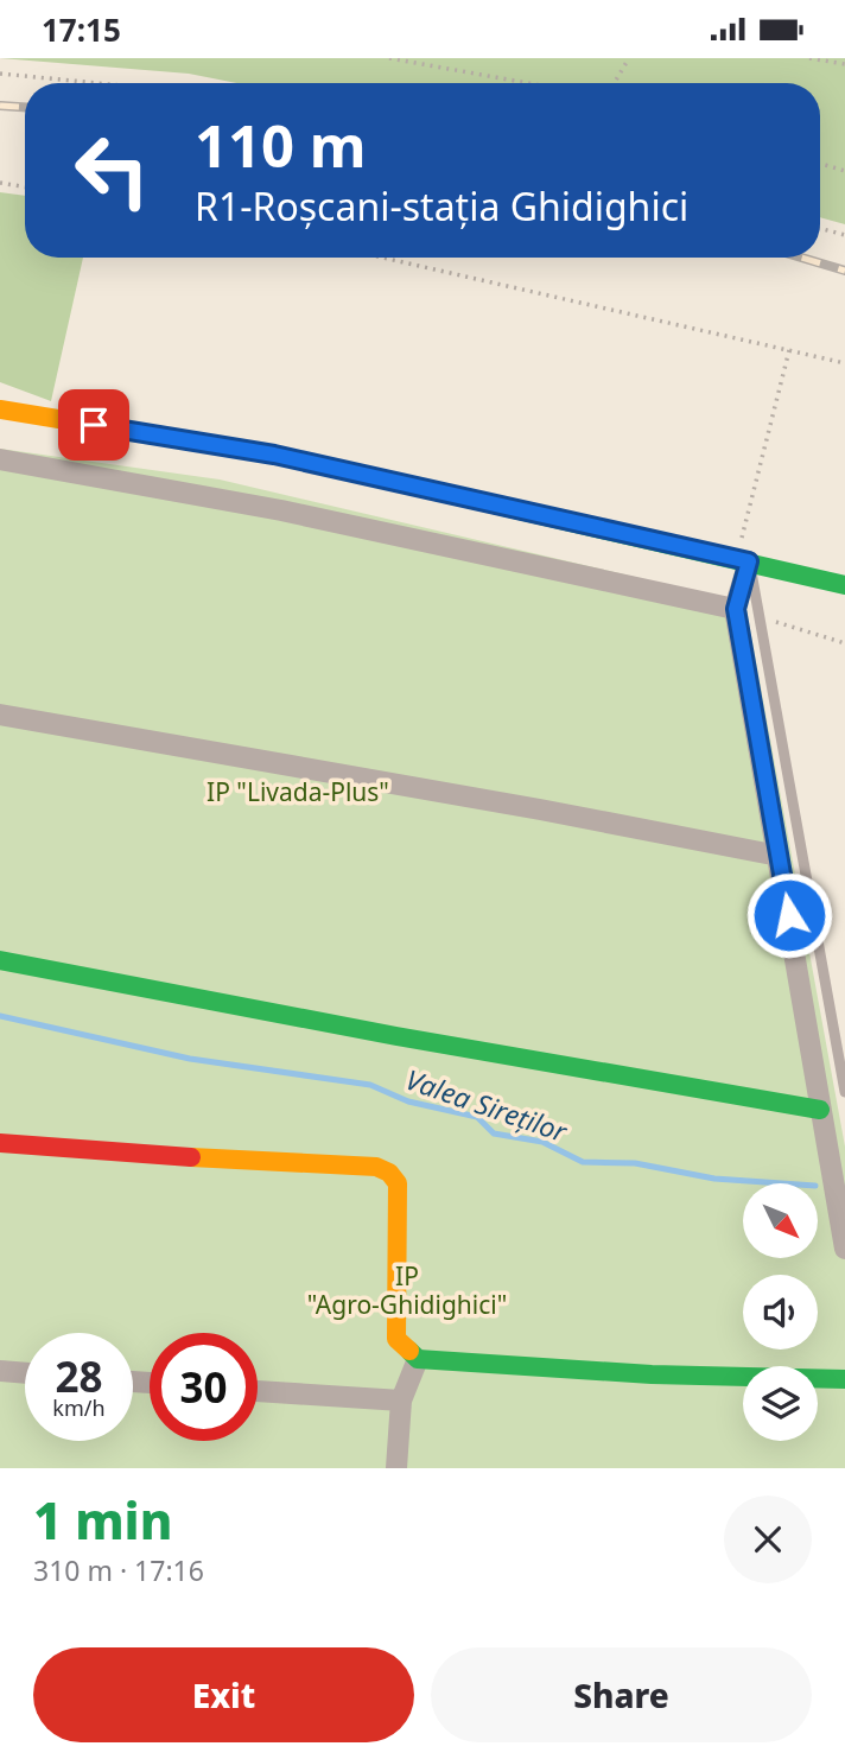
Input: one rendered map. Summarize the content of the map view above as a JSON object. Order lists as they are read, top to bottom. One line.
{"water":["Valea Sireților"],"parks":["IP \"Livada-Plus\"","IP \"Agro-Ghidighici\""],"north":"bottom right","page":{"status":"17:15","turn":["110 m","R1-Roșcani-stația Ghidighici"],"speed":"28 km/h","limit":"30","heading":["1 min","310 m · 17:16"],"buttons":["Exit","Share"]}}
